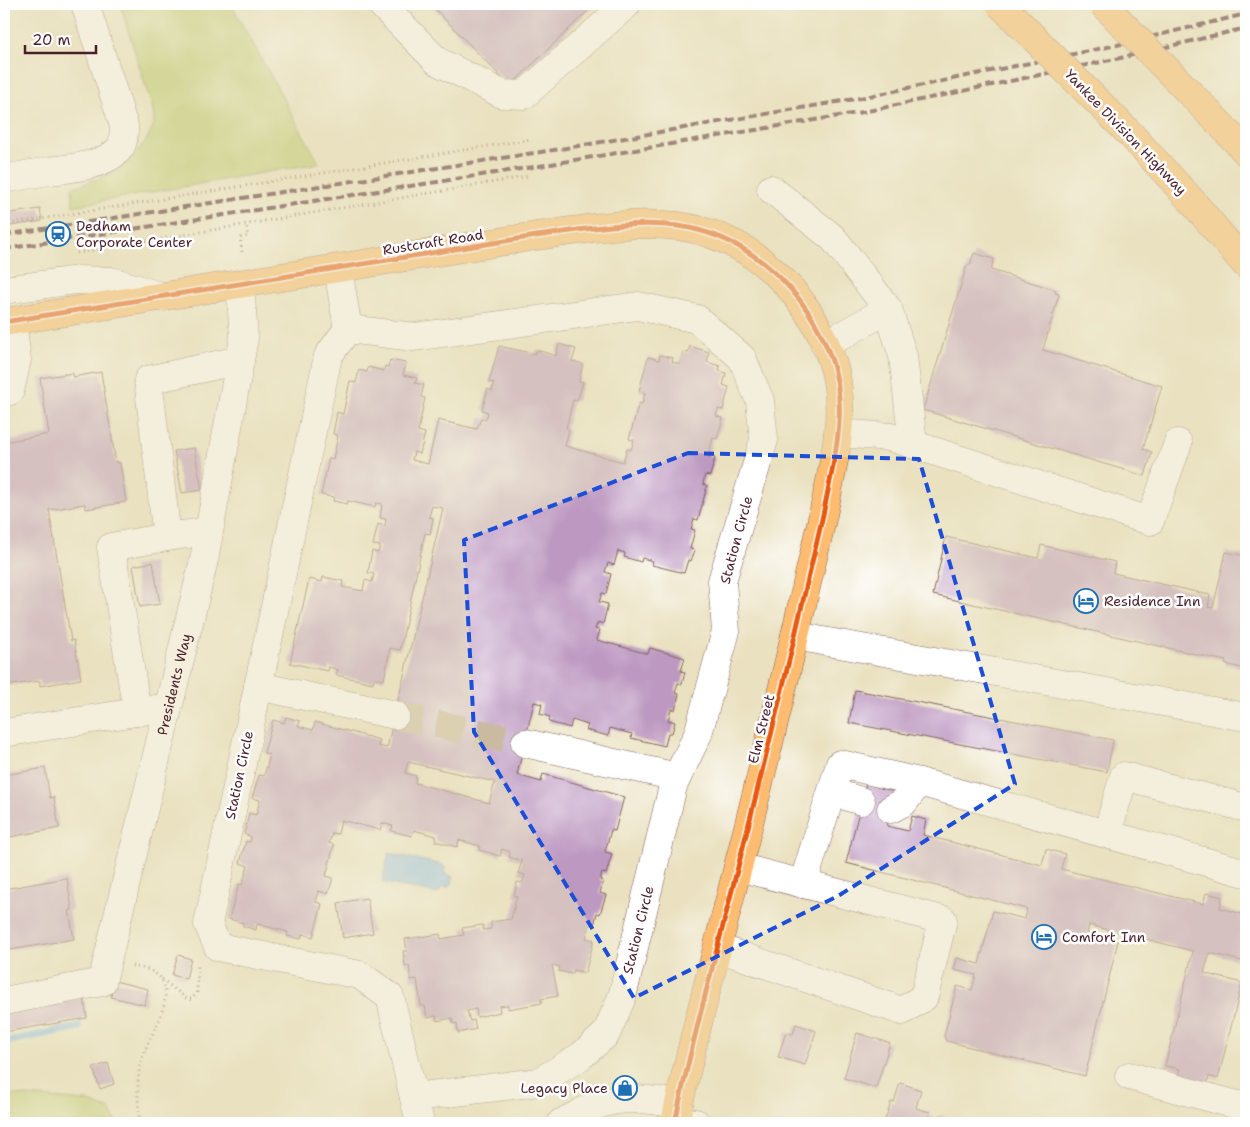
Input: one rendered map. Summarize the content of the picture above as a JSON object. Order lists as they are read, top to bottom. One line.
{"streets":{"main road":["Yankee Division Highway","Rustcraft Road","Elm Street"],"lane":["Station Circle","Presidents Way"]},"crossings":[["Rustcraft Road","Presidents Way"],["Rustcraft Road","Elm Street"]],"places":{"station":["Dedham Corporate Center"],"hotel":["Residence Inn","Comfort Inn"],"shop":["Legacy Place"]},"scale_bar":"20 m"}
